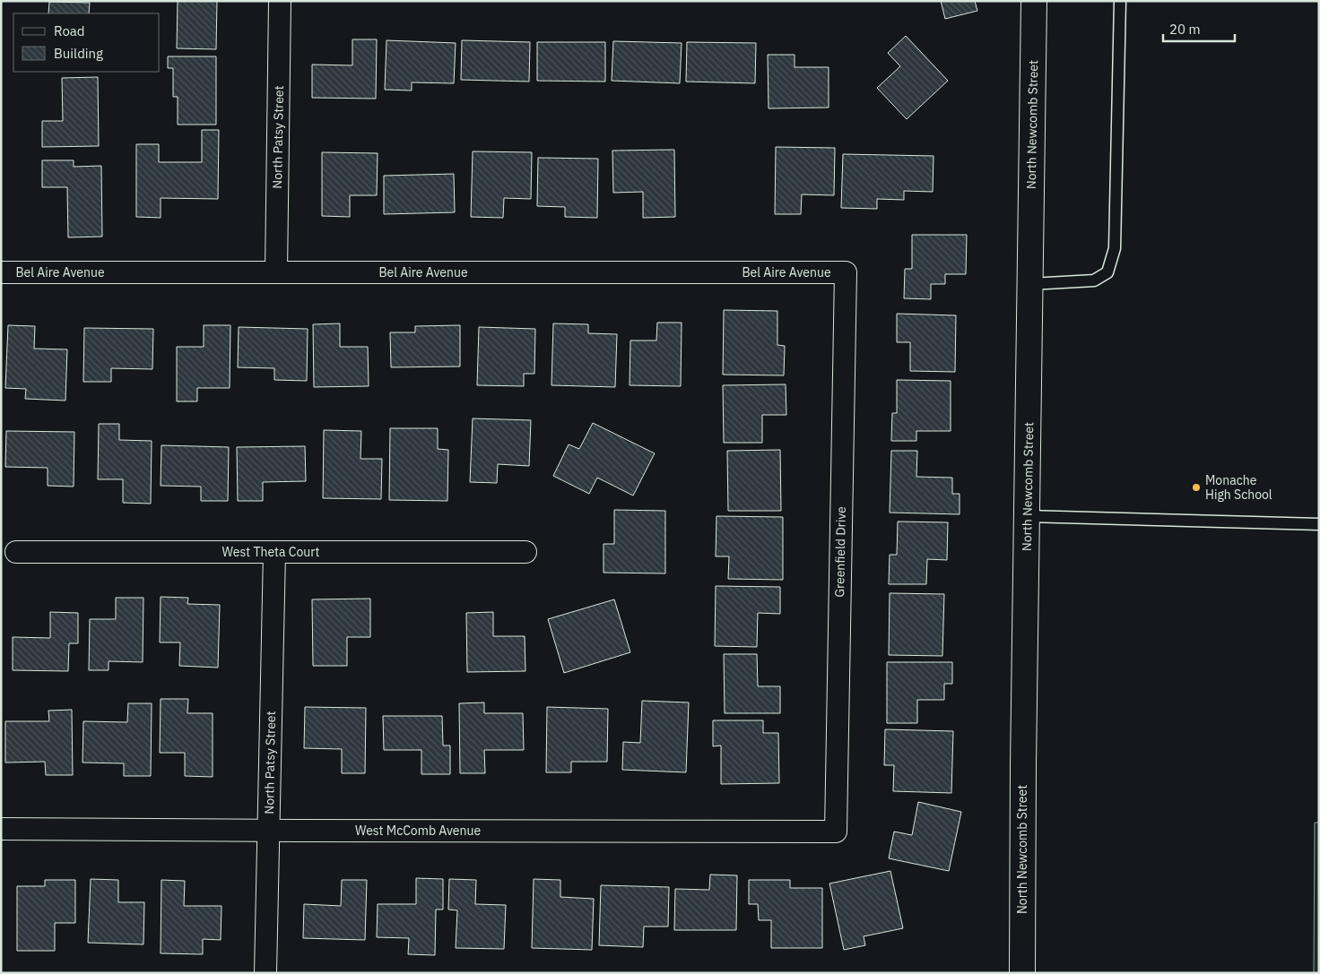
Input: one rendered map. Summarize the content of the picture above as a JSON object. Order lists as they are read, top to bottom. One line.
{"streets":{"main road":["North Newcomb Street"],"street":["North Patsy Street","Bel Aire Avenue","West Theta Court","Greenfield Drive","West McComb Avenue"]},"crossings":[["North Patsy Street","Bel Aire Avenue"],["North Patsy Street","West Theta Court"],["North Patsy Street","West McComb Avenue"],["Bel Aire Avenue","Greenfield Drive"],["Greenfield Drive","West McComb Avenue"]],"places":["Monache High School"],"legend":["Road","Building"],"scale_bar":"20 m"}
